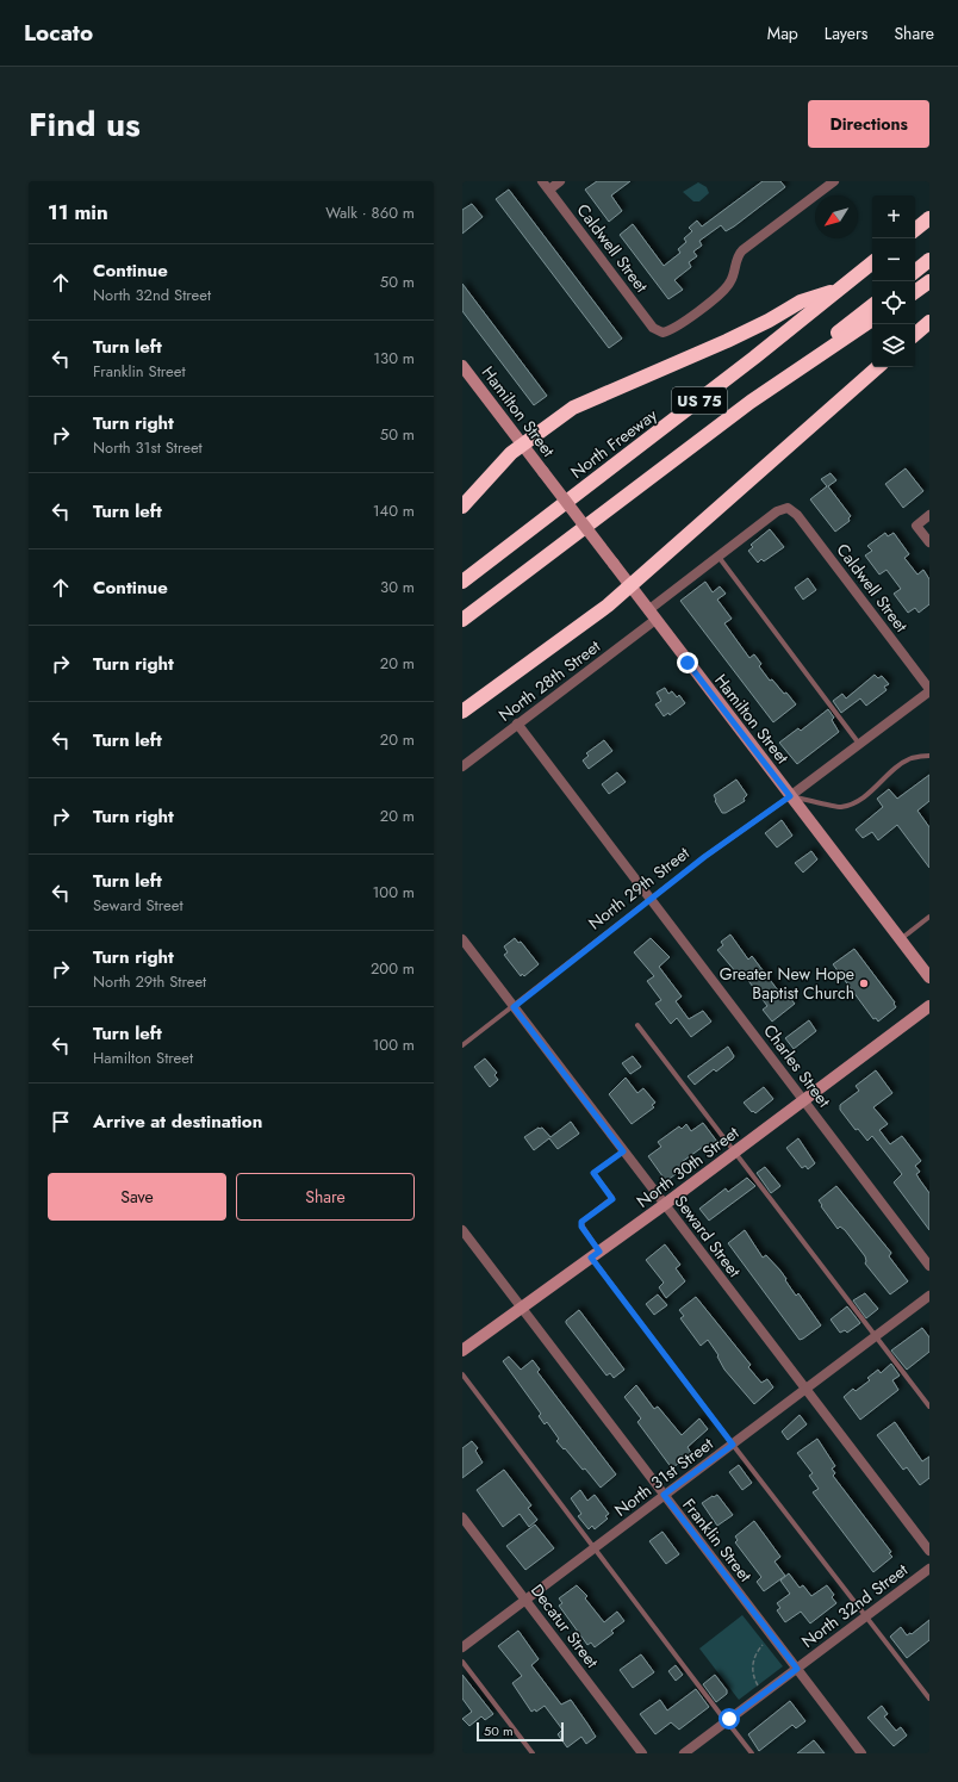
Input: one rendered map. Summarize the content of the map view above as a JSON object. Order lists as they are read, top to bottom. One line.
{"streets":{"highway":["US 75","North Freeway"],"main road":["Hamilton Street","North 30th Street"],"street":["Caldwell Street","North 28th Street","North 29th Street","Charles Street","Seward Street","North 31st Street","Franklin Street","North 32nd Street","Decatur Street"]},"crossings":[["Caldwell Street","North 28th Street"],["Caldwell Street","North 29th Street"],["Hamilton Street","North 28th Street"],["Hamilton Street","North 29th Street"],["North 28th Street","Charles Street"],["North 29th Street","Charles Street"],["North 29th Street","Seward Street"],["Charles Street","North 30th Street"],["North 30th Street","Seward Street"],["North 30th Street","Franklin Street"],["Seward Street","North 31st Street"],["North 31st Street","Franklin Street"],["North 31st Street","Decatur Street"],["Franklin Street","North 32nd Street"]],"places":["Greater New Hope Baptist Church"],"scale_bar":"50 m","north":"bottom left","page":{"header":"Locato","nav":["Map","Layers","Share"],"title":"Find us","buttons":["Directions",["Save","Share"]],"heading":["11 min","Walk · 860 m"],"map_buttons":["+","−"],"list":[["Continue","North 32nd Street","50 m"],["Turn left","Franklin Street","130 m"],["Turn right","North 31st Street","50 m"],["Turn left","140 m"],["Continue","30 m"],["Turn right","20 m"],["Turn left","20 m"],["Turn right","20 m"],["Turn left","Seward Street","100 m"],["Turn right","North 29th Street","200 m"],["Turn left","Hamilton Street","100 m"],"Arrive at destination"],"scale":"50 m"}}
